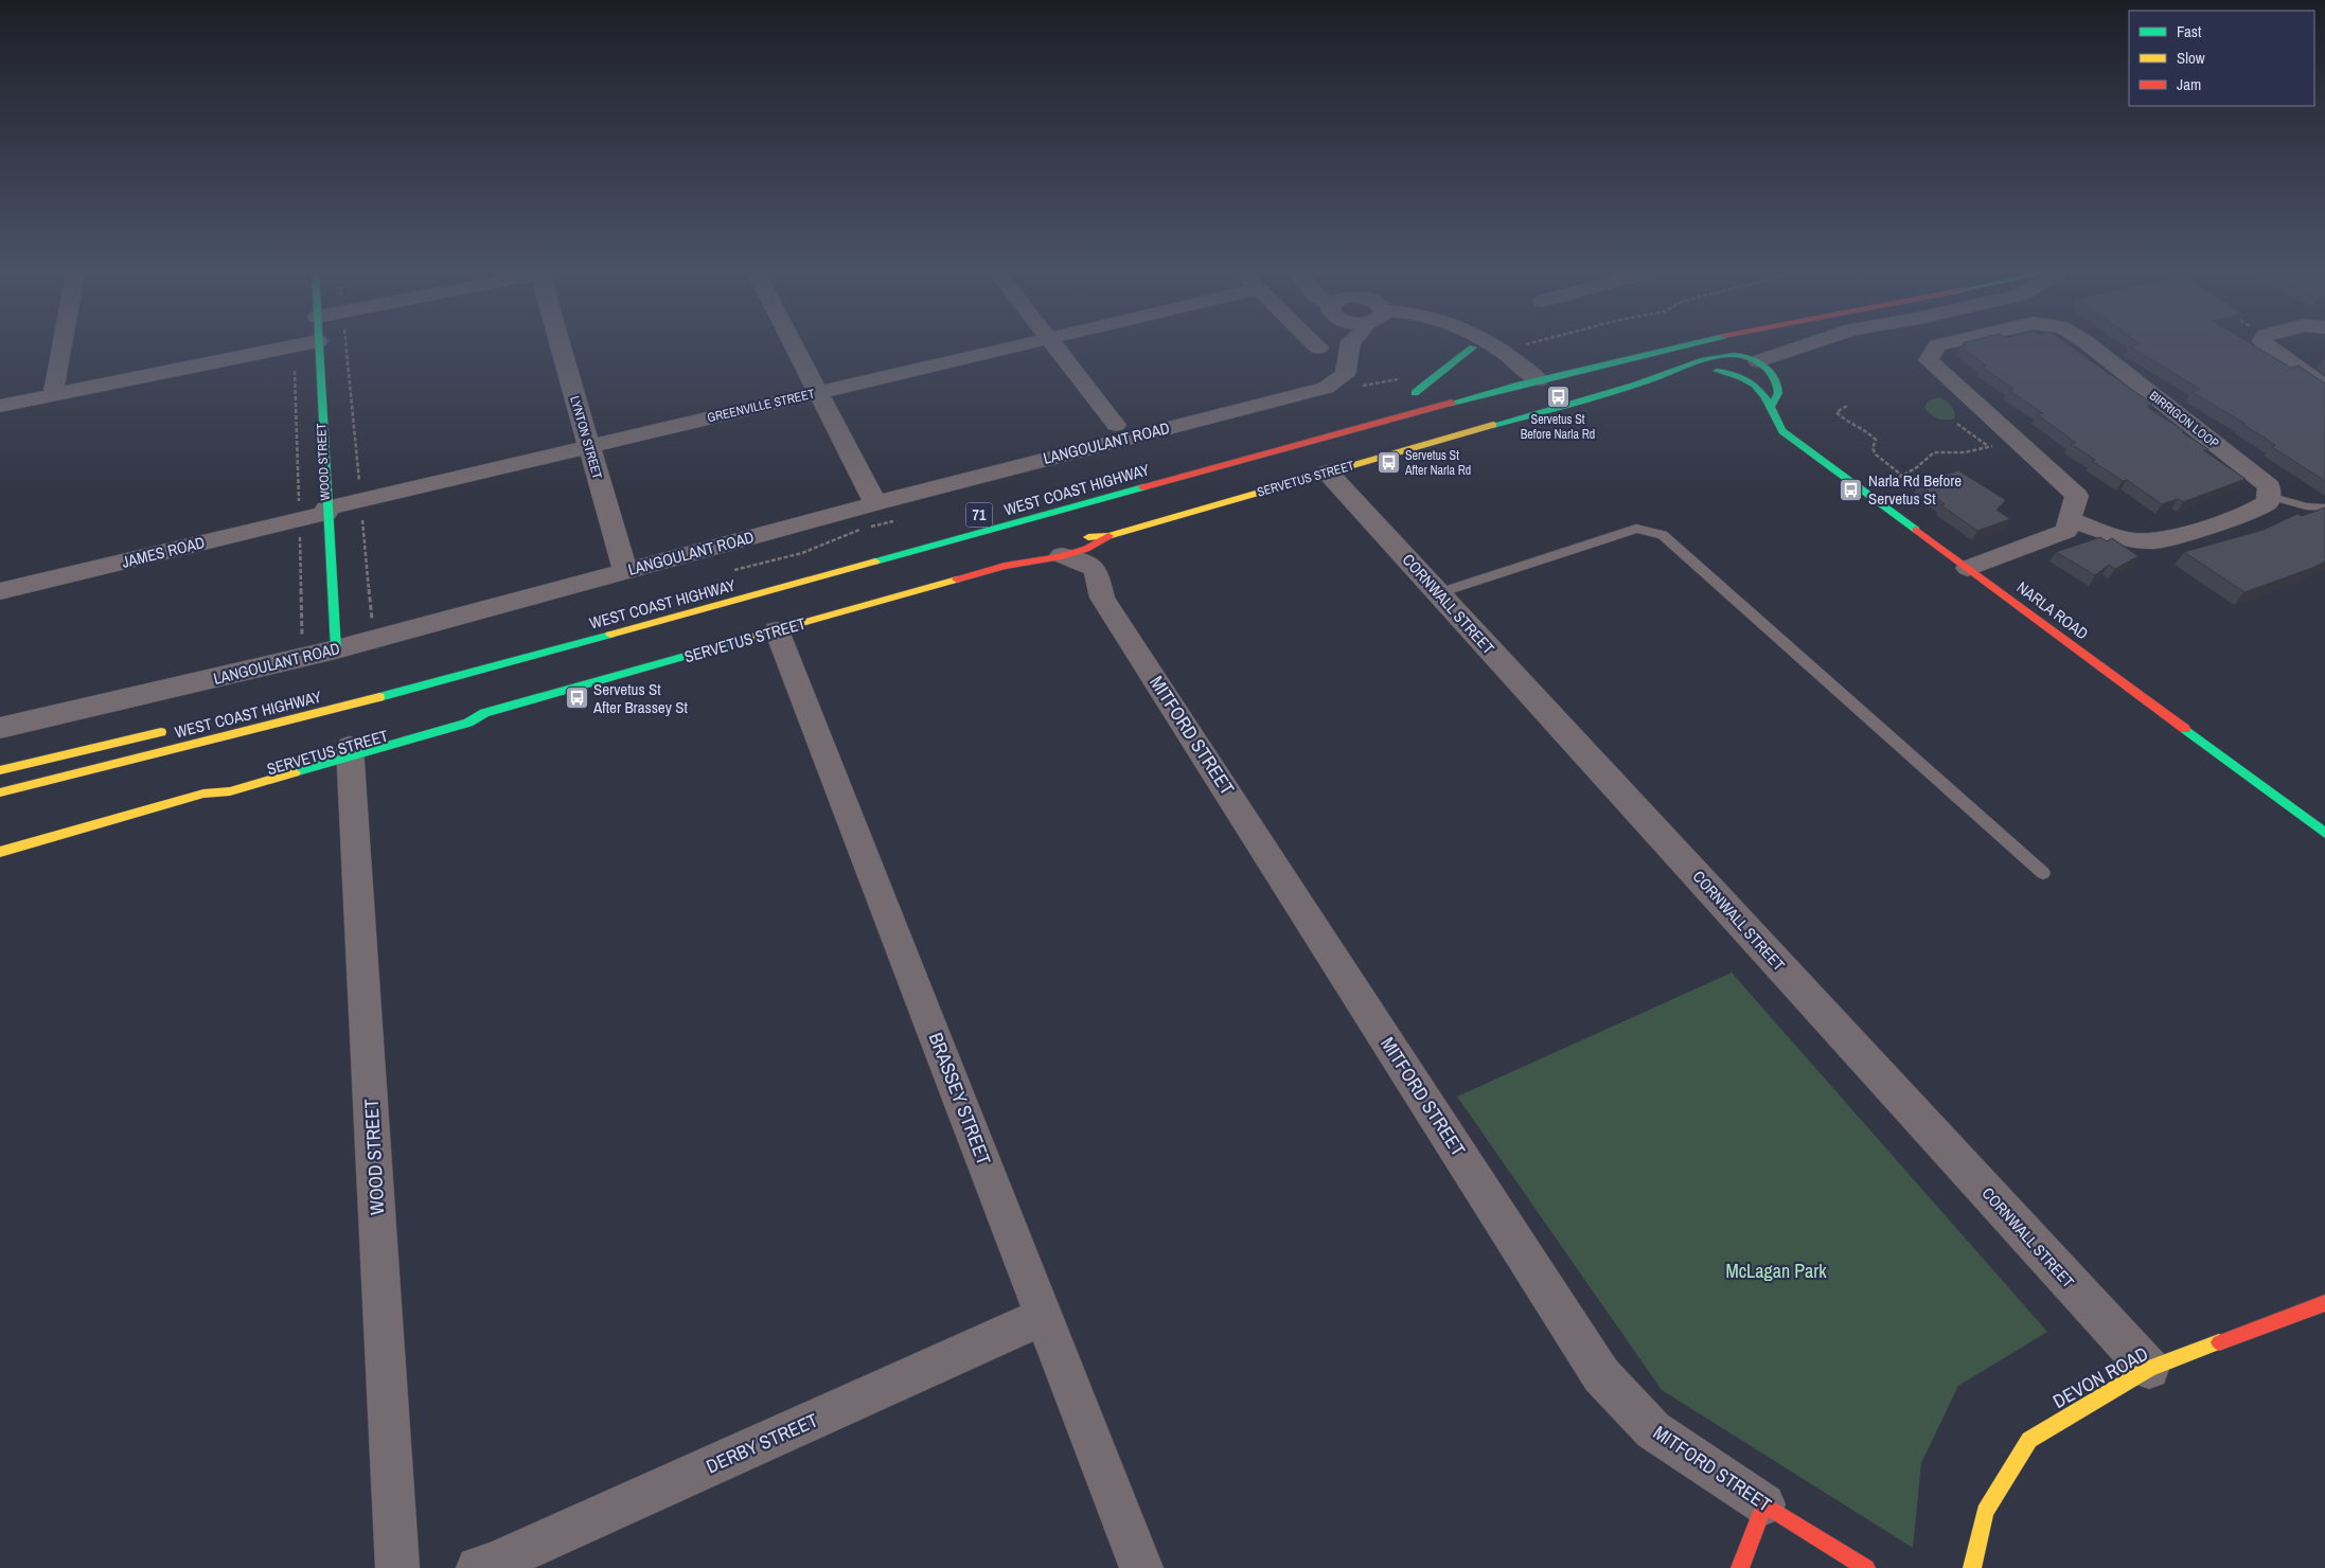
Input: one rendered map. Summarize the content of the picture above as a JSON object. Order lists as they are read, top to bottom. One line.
{"streets":{"main road":["WOOD STREET","SERVETUS STREET","WEST COAST HIGHWAY","71","NARLA ROAD","MITFORD STREET","DEVON ROAD"],"street":["GREENVILLE STREET","BIRRIGON LOOP","LYNTON STREET","LANGOULANT ROAD","JAMES ROAD","CORNWALL STREET","BRASSEY STREET","DERBY STREET"]},"crossings":[["GREENVILLE STREET","LYNTON STREET"],["GREENVILLE STREET","WOOD STREET"],["GREENVILLE STREET","JAMES ROAD"],["LYNTON STREET","LANGOULANT ROAD"],["LANGOULANT ROAD","WOOD STREET"],["WOOD STREET","SERVETUS STREET"],["WOOD STREET","JAMES ROAD"],["SERVETUS STREET","CORNWALL STREET"],["SERVETUS STREET","NARLA ROAD"],["SERVETUS STREET","MITFORD STREET"],["SERVETUS STREET","BRASSEY STREET"],["CORNWALL STREET","DEVON ROAD"],["BRASSEY STREET","DERBY STREET"]],"parks":["McLagan Park"],"places":{"bus stop":["Servetus St Before Narla Rd","Servetus St After Narla Rd","Narla Rd Before Servetus St","Servetus St After Brassey St"]},"legend":["Fast","Slow","Jam"]}
